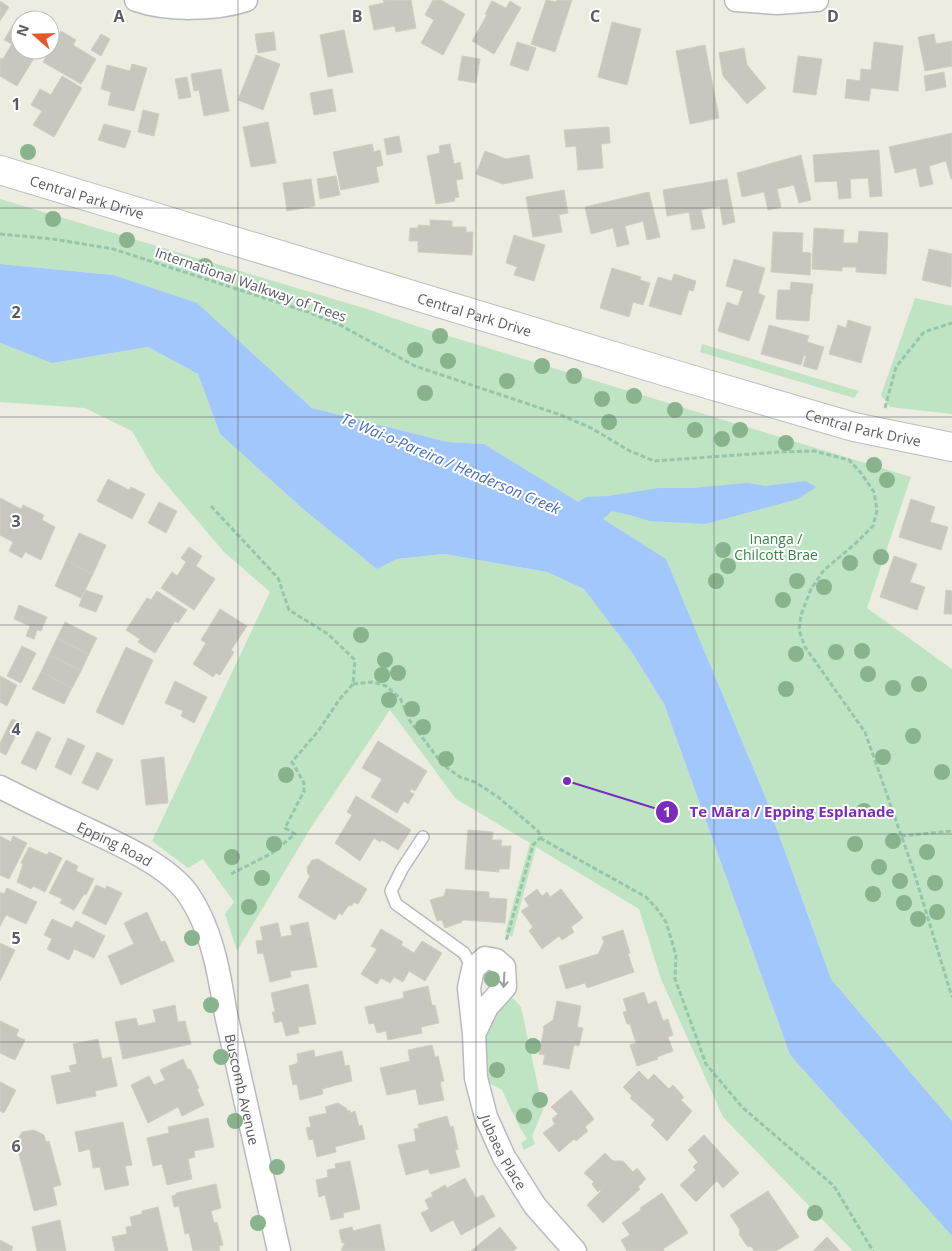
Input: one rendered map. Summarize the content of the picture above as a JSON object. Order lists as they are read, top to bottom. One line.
{"streets":{"main road":["Central Park Drive"],"street":["Epping Road","Buscomb Avenue","Jubaea Place"],"path":["International Walkway of Trees"]},"crossings":[["Epping Road","Buscomb Avenue"]],"water":["Te Wai-o-Pareira / Henderson Creek"],"parks":["Inanga / Chilcott Brae"],"places":["Te Māra / Epping Esplanade"],"north":"left","grid":{"columns":["A","B","C","D"],"rows":["1","2","3","4","5","6"]}}
